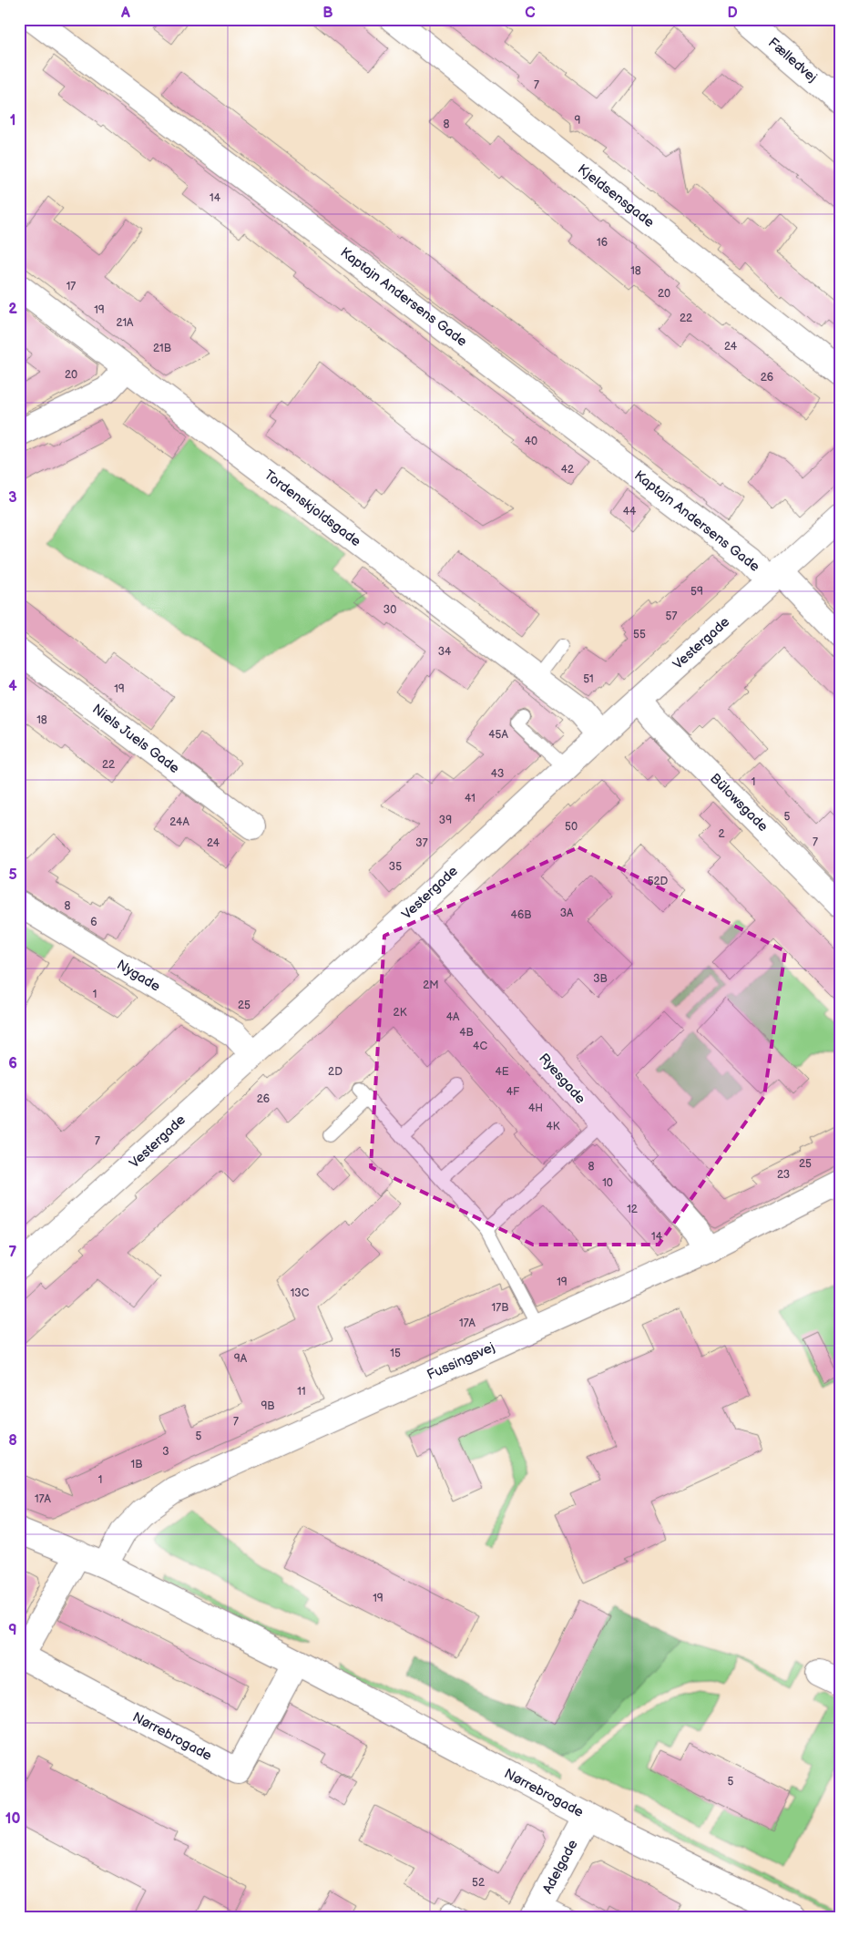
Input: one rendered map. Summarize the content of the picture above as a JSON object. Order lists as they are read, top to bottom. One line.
{"streets":{"street":["Fælledvej","Kjeldsensgade","Kaptajn Andersens Gade","Tordenskjoldsgade","Vestergade","Niels Juels Gade","Bülowsgade","Nygade","Ryesgade","Fussingsvej","Nørrebrogade","Adelgade"]},"crossings":[["Kaptajn Andersens Gade","Vestergade"],["Tordenskjoldsgade","Vestergade"],["Vestergade","Bülowsgade"],["Vestergade","Nygade"],["Vestergade","Ryesgade"],["Ryesgade","Fussingsvej"],["Fussingsvej","Nørrebrogade"],["Nørrebrogade","Adelgade"]],"house_numbers":["7","9","8","14","16","18","17","20","19","22","21A","24","21B","20","26","40","42","44","59","30","57","55","34","51","19","18","45A","22","43","1","41","5","39","24A","50","2","7","24","37","35","52D","8","3A","46B","6","3B","2M","1","25","2K","4A","4B","4C","2D","4E","4F","26","4H","4K","7","25","8","23","10","12","14","19","13C","17B","17A","15","9A","11","9B","7","5","3","1B","1","17A","19","5","52"],"grid":{"columns":["A","B","C","D"],"rows":["1","2","3","4","5","6","7","8","9","10"]}}
